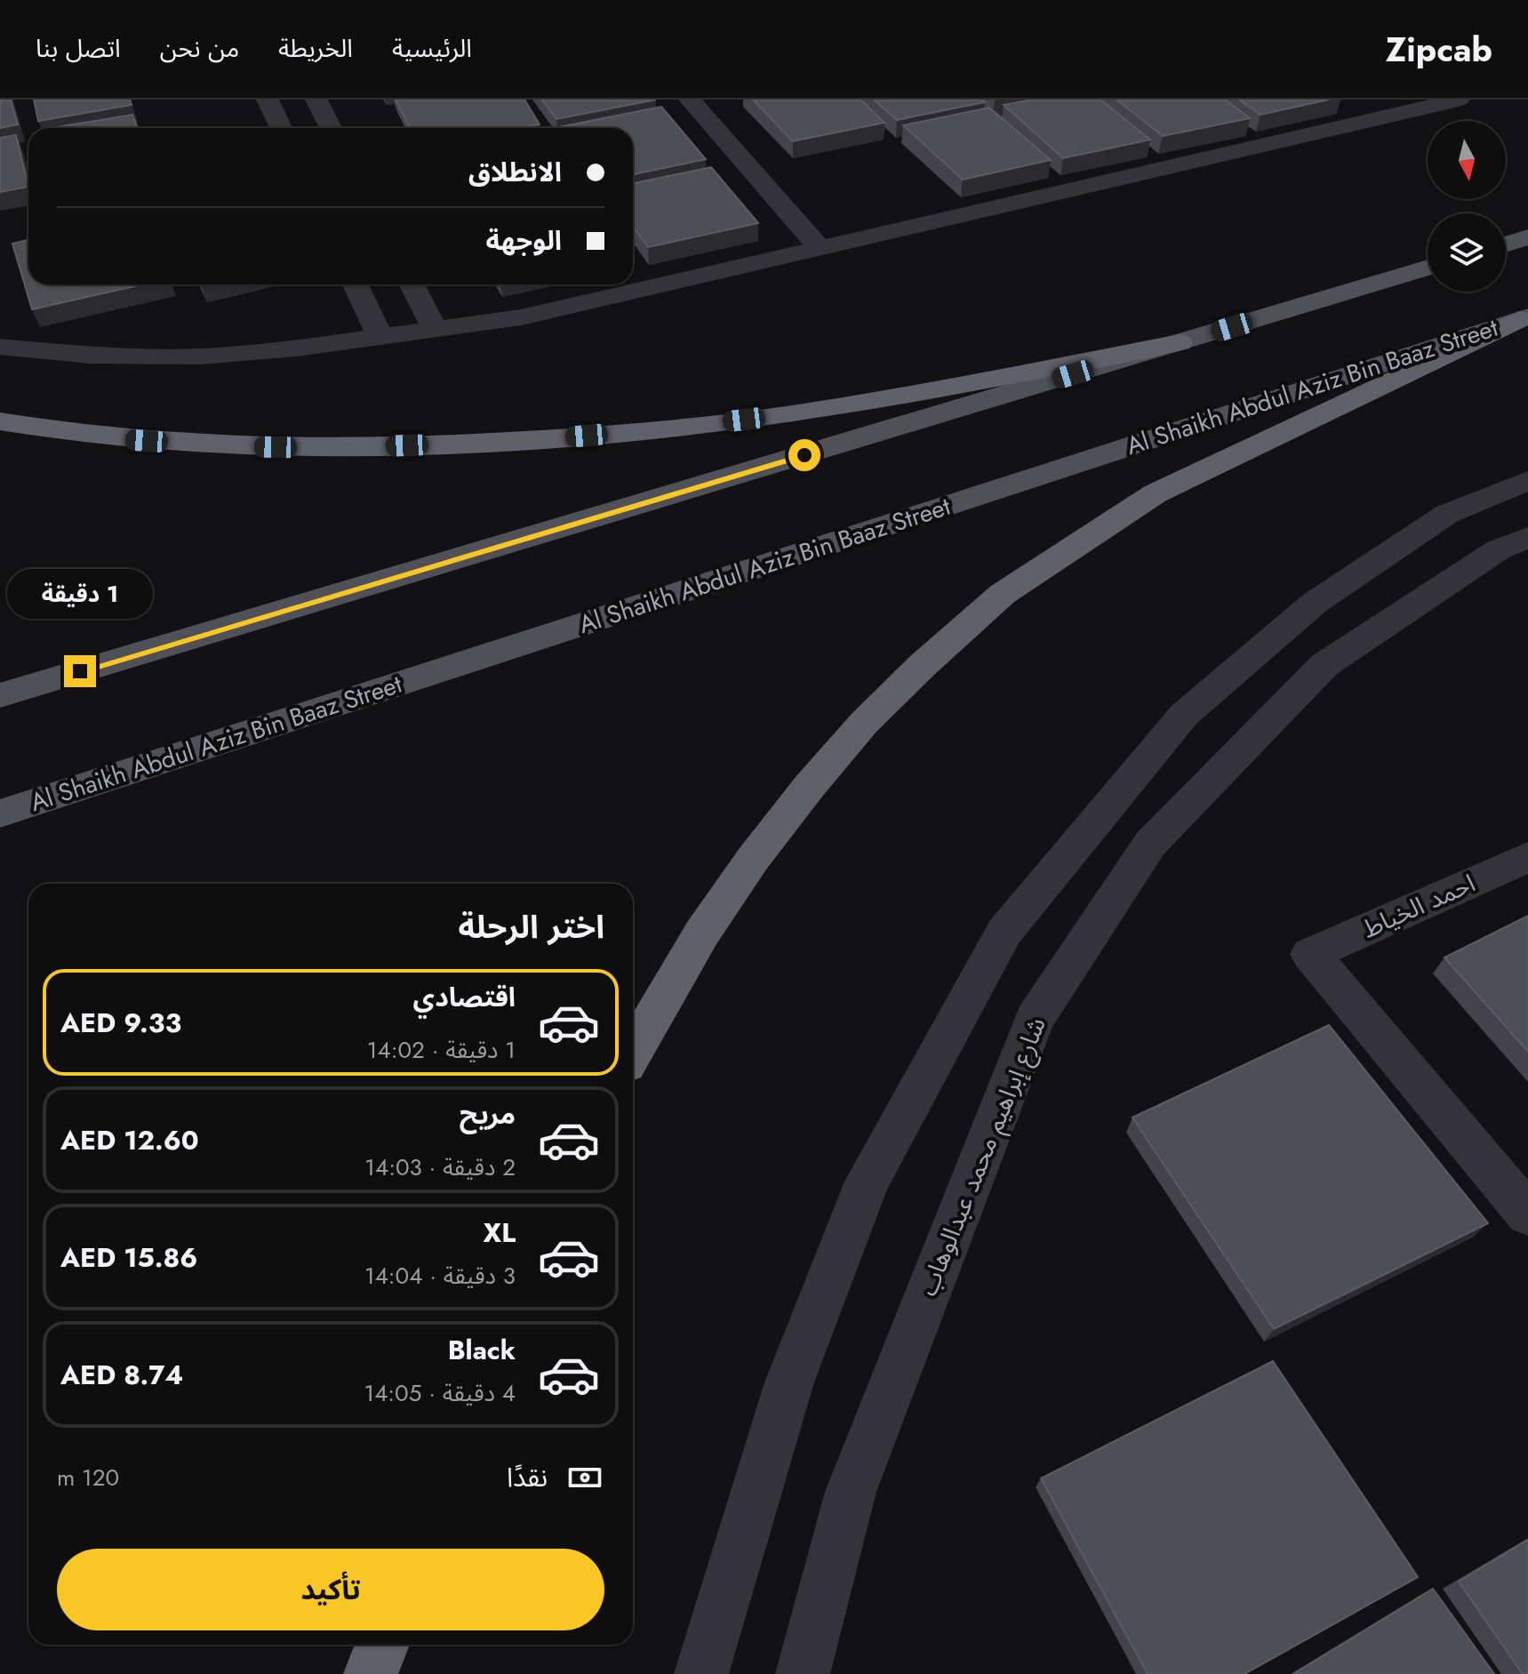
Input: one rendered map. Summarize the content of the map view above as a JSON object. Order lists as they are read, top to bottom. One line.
{"streets":{"main road":["Al Shaikh Abdul Aziz Bin Baaz Street"],"street":["احمد الخياط","شارع إبراهيم محمد عبدالوهاب"]},"north":"bottom","page":{"header":"Zipcab","nav":["الرئيسية","الخريطة","من نحن","اتصل بنا"],"banner":["الانطلاق","الوجهة"],"bubble":"1 دقيقة","heading":"اختر الرحلة","list":[{"name":"اقتصادي","note":"1 دقيقة · 14:02","value":"AED 9.33"},{"name":"مريح","note":"2 دقيقة · 14:03","value":"AED 12.60"},{"name":"XL","note":"3 دقيقة · 14:04","value":"AED 15.86"},{"name":"Black","note":"4 دقيقة · 14:05","value":"AED 8.74"}],"pay":["نقدًا","120 m"],"buttons":"تأكيد"}}
